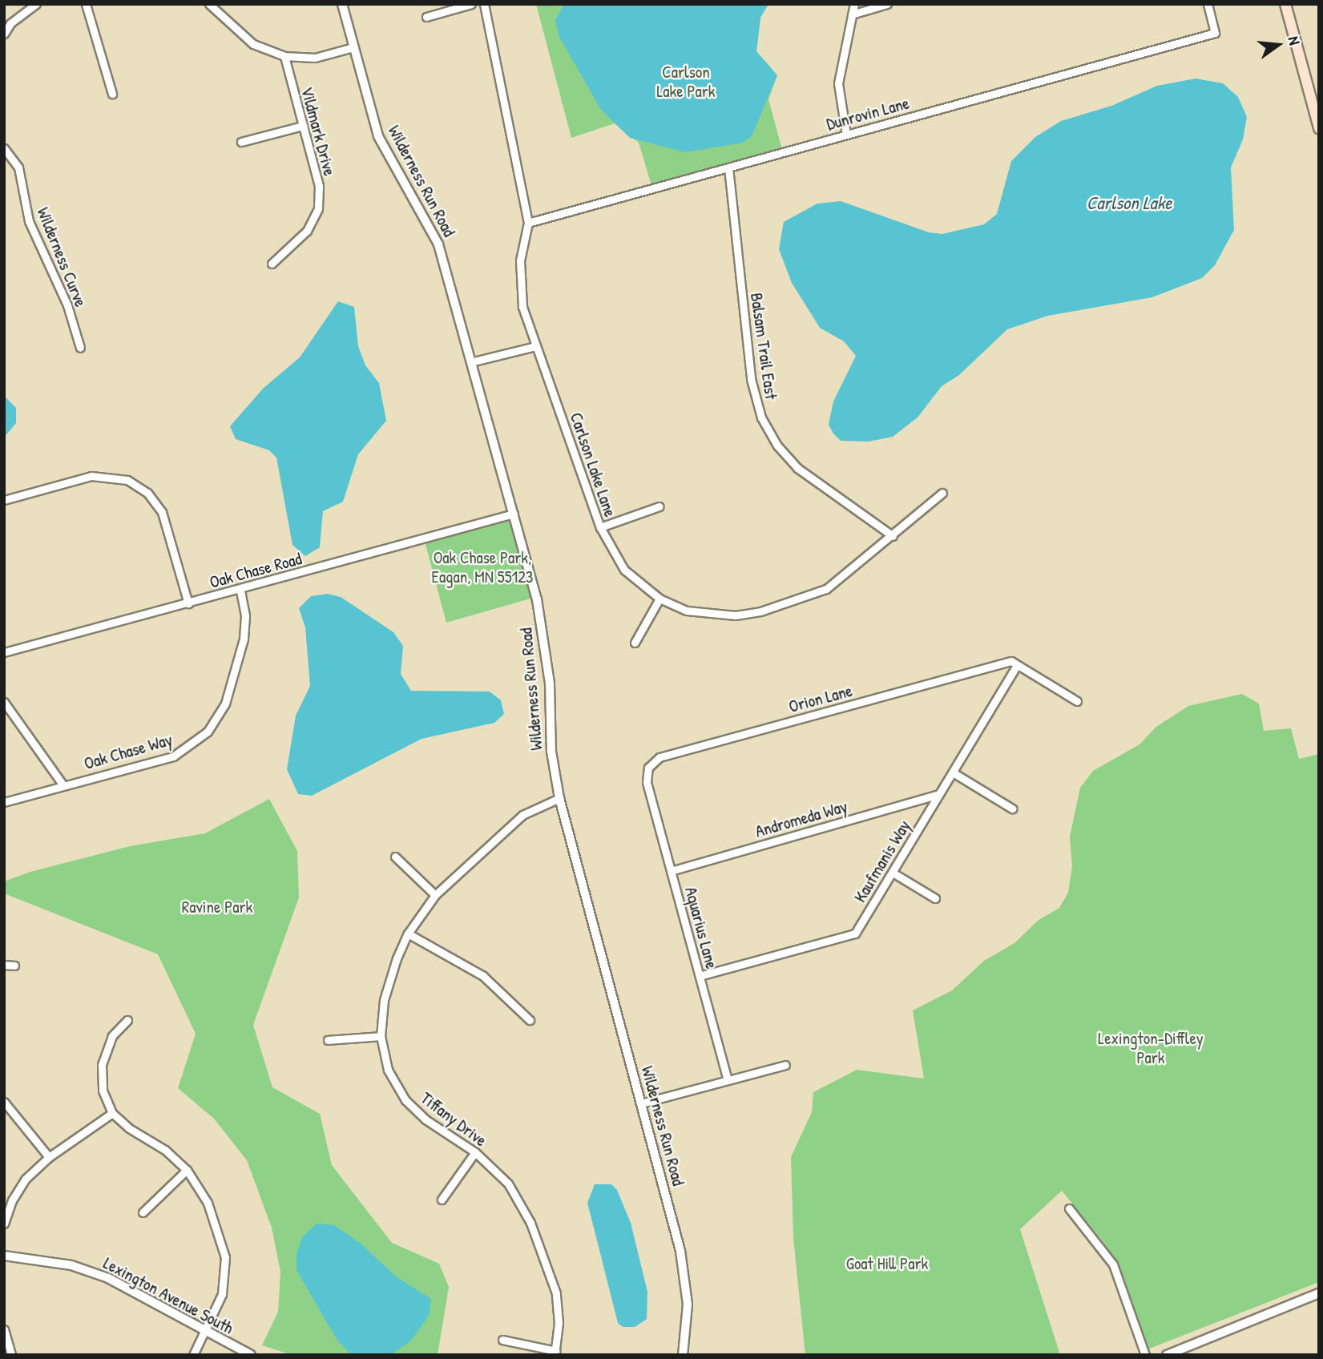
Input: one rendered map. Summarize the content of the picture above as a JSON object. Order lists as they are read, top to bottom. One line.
{"streets":{"street":["Dunrovin Lane","Vildmark Drive","Wilderness Run Road","Wilderness Curve","Balsam Trail East","Carlson Lake Lane","Oak Chase Road","Orion Lane","Oak Chase Way","Andromeda Way","Kaufmanis Way","Aquarius Lane","Tiffany Drive","Lexington Avenue South"]},"crossings":[["Dunrovin Lane","Balsam Trail East"],["Dunrovin Lane","Carlson Lake Lane"],["Wilderness Run Road","Oak Chase Road"],["Wilderness Run Road","Tiffany Drive"],["Balsam Trail East","Carlson Lake Lane"],["Oak Chase Road","Oak Chase Way"],["Orion Lane","Kaufmanis Way"],["Orion Lane","Aquarius Lane"],["Andromeda Way","Kaufmanis Way"],["Andromeda Way","Aquarius Lane"],["Kaufmanis Way","Aquarius Lane"]],"water":["Carlson Lake"],"parks":["Carlson Lake Park","Oak Chase Park, Eagan, MN 55123","Ravine Park","Lexington-Diffley Park","Goat Hill Park"],"north":"right"}
